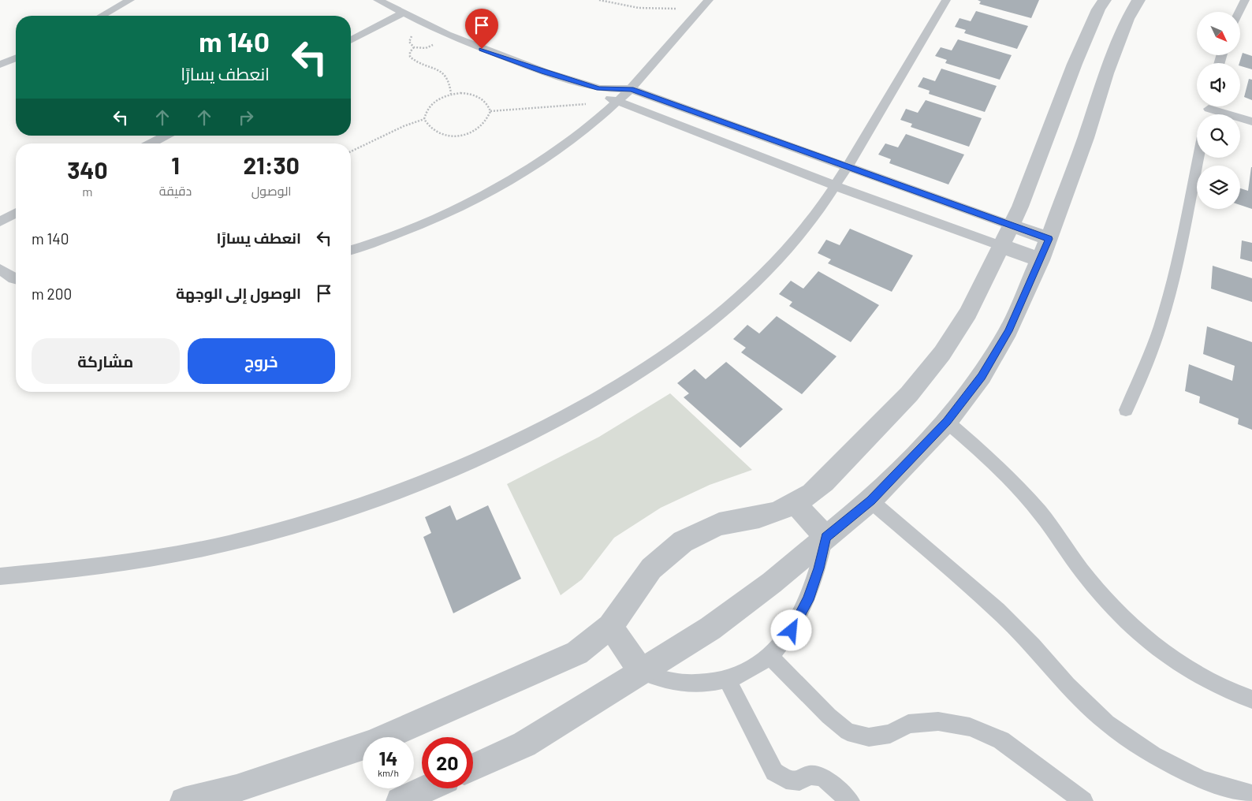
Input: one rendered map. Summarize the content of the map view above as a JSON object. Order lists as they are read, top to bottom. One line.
{"north":"bottom right","page":{"turn":["140 m","انعطف يسارًا"],"eta":["21:30","الوصول","1","دقيقة","340","m"],"list":[{"name":"انعطف يسارًا","value":"140 m"},{"name":"الوصول إلى الوجهة","value":"200 m"}],"buttons":["خروج","مشاركة"],"speed":"14 km/h","limit":"20"}}
